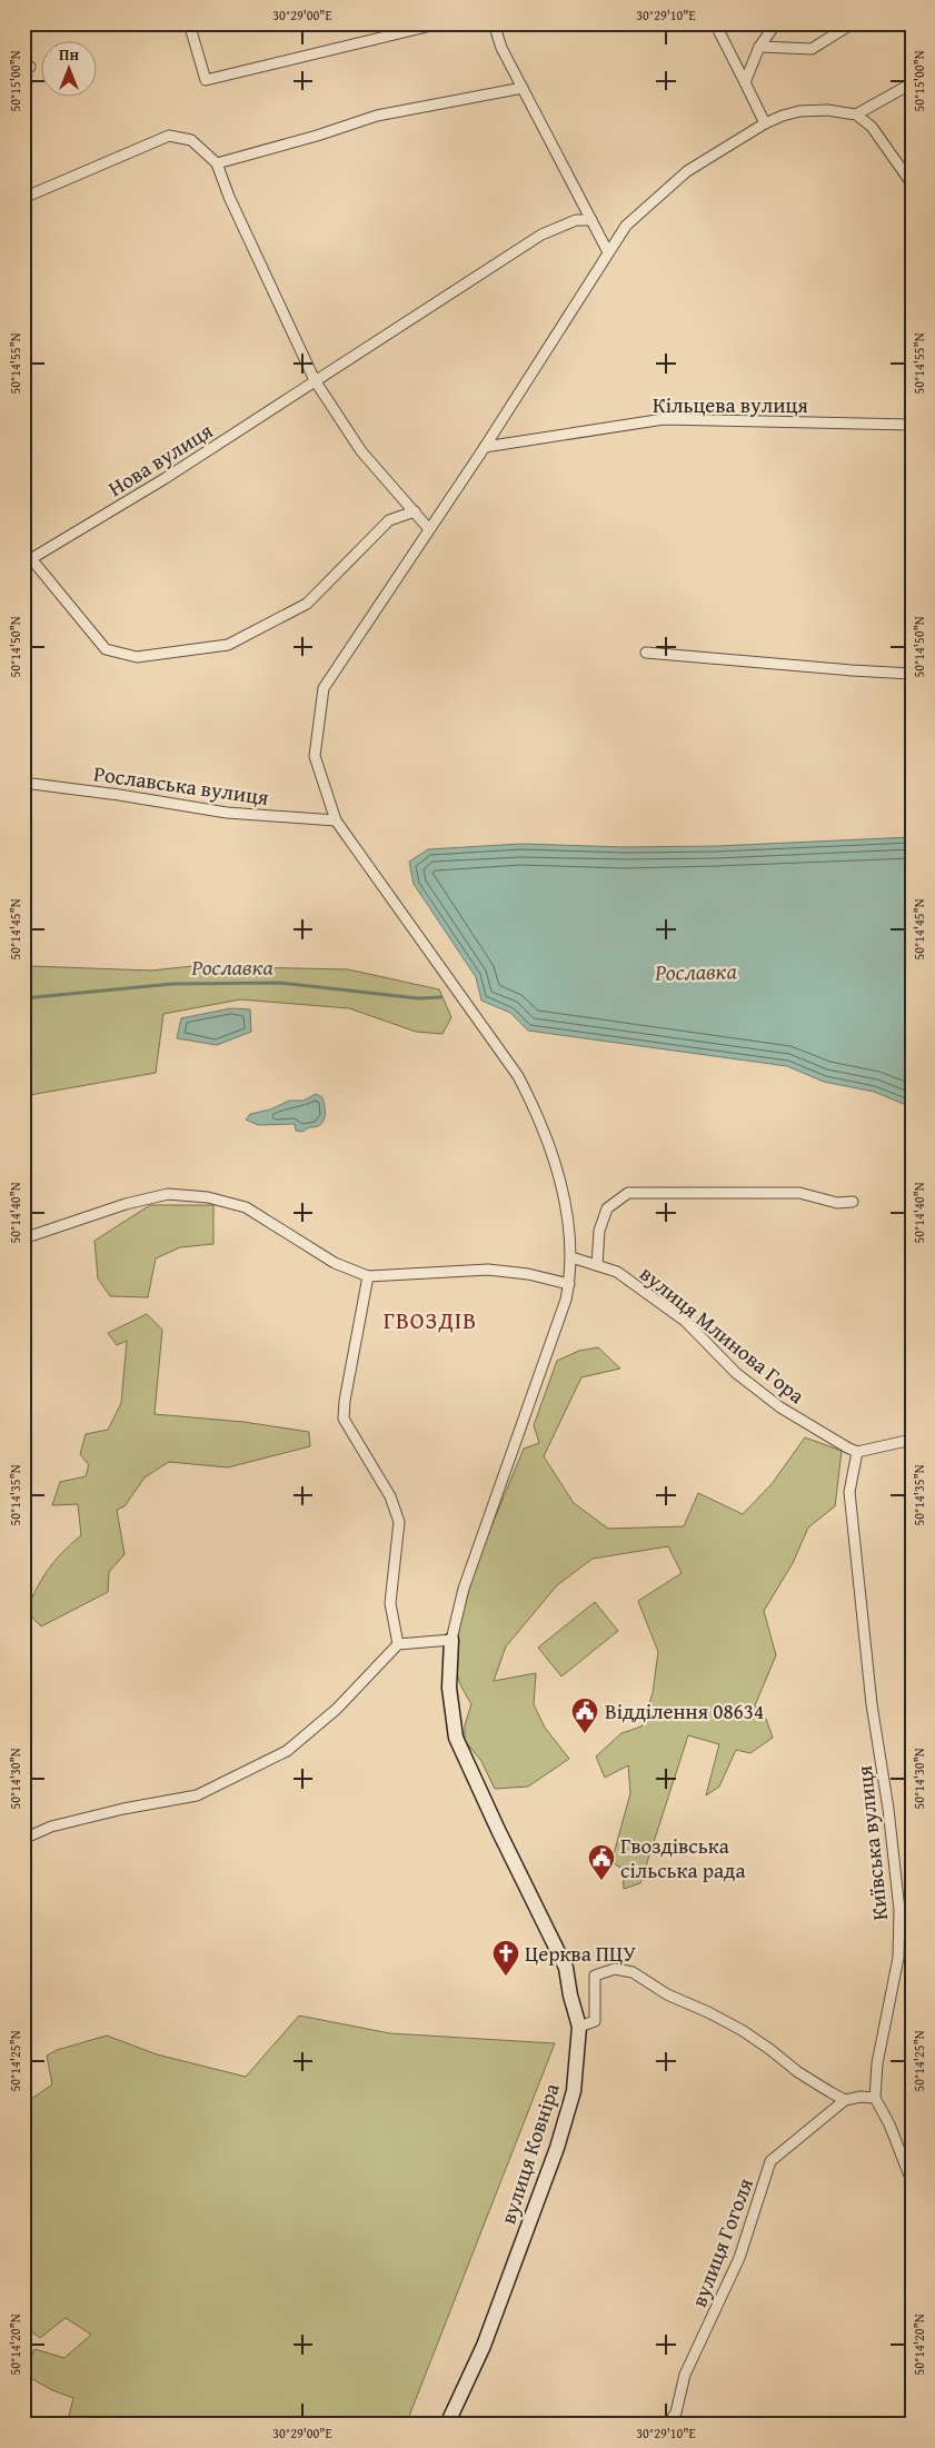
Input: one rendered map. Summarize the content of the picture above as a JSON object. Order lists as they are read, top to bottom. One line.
{"streets":{"street":["Кільцева вулиця","Нова вулиця","Рославська вулиця","вулиця Млинова Гора","Київська вулиця","вулиця Ковніра","вулиця Гоголя"]},"crossings":[["вулиця Млинова Гора","Київська вулиця"]],"districts":["ГВОЗДІВ"],"water":["Рославка"],"places":{"public building":["Відділення 08634","Гвоздівська сільська рада"],"church":["Церква ПЦУ"]},"north":"top","coordinates":["30°29'00\"E","30°29'10\"E","50°15'00\"N","50°14'55\"N","50°14'50\"N","50°14'45\"N","50°14'40\"N","50°14'35\"N","50°14'30\"N","50°14'25\"N","50°14'20\"N"]}
